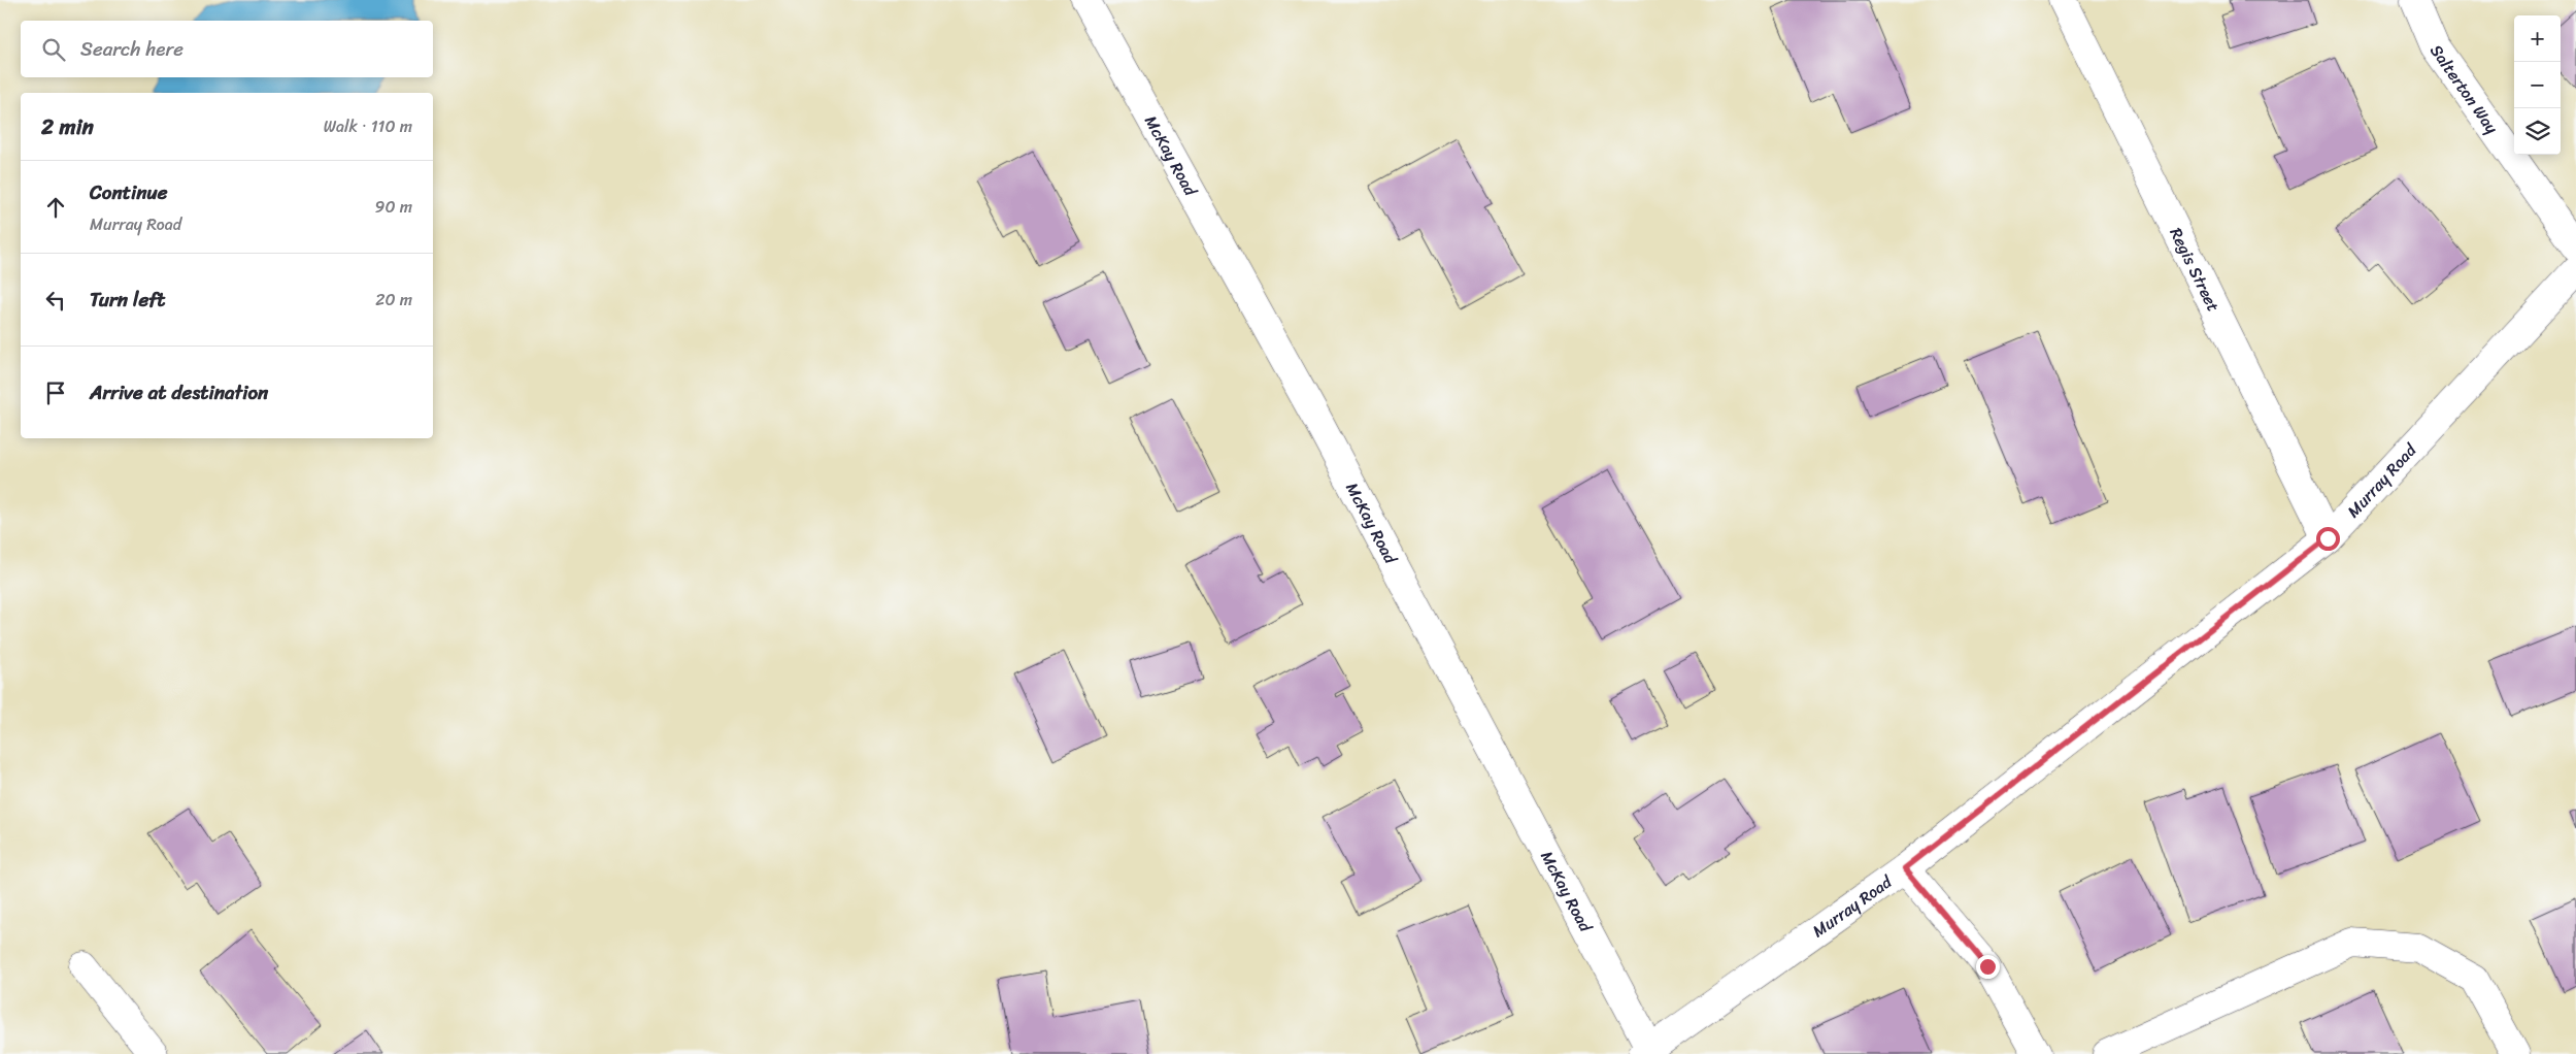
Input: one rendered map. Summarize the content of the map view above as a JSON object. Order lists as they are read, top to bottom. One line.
{"streets":{"street":["Salterton Way","McKay Road","Regis Street","Murray Road"]},"crossings":[["McKay Road","Murray Road"],["Regis Street","Murray Road"]],"page":{"map_buttons":["+","−"],"search":"Search here","heading":["2 min","Walk · 110 m"],"list":[["Continue","Murray Road","90 m"],["Turn left","20 m"],"Arrive at destination"]}}
